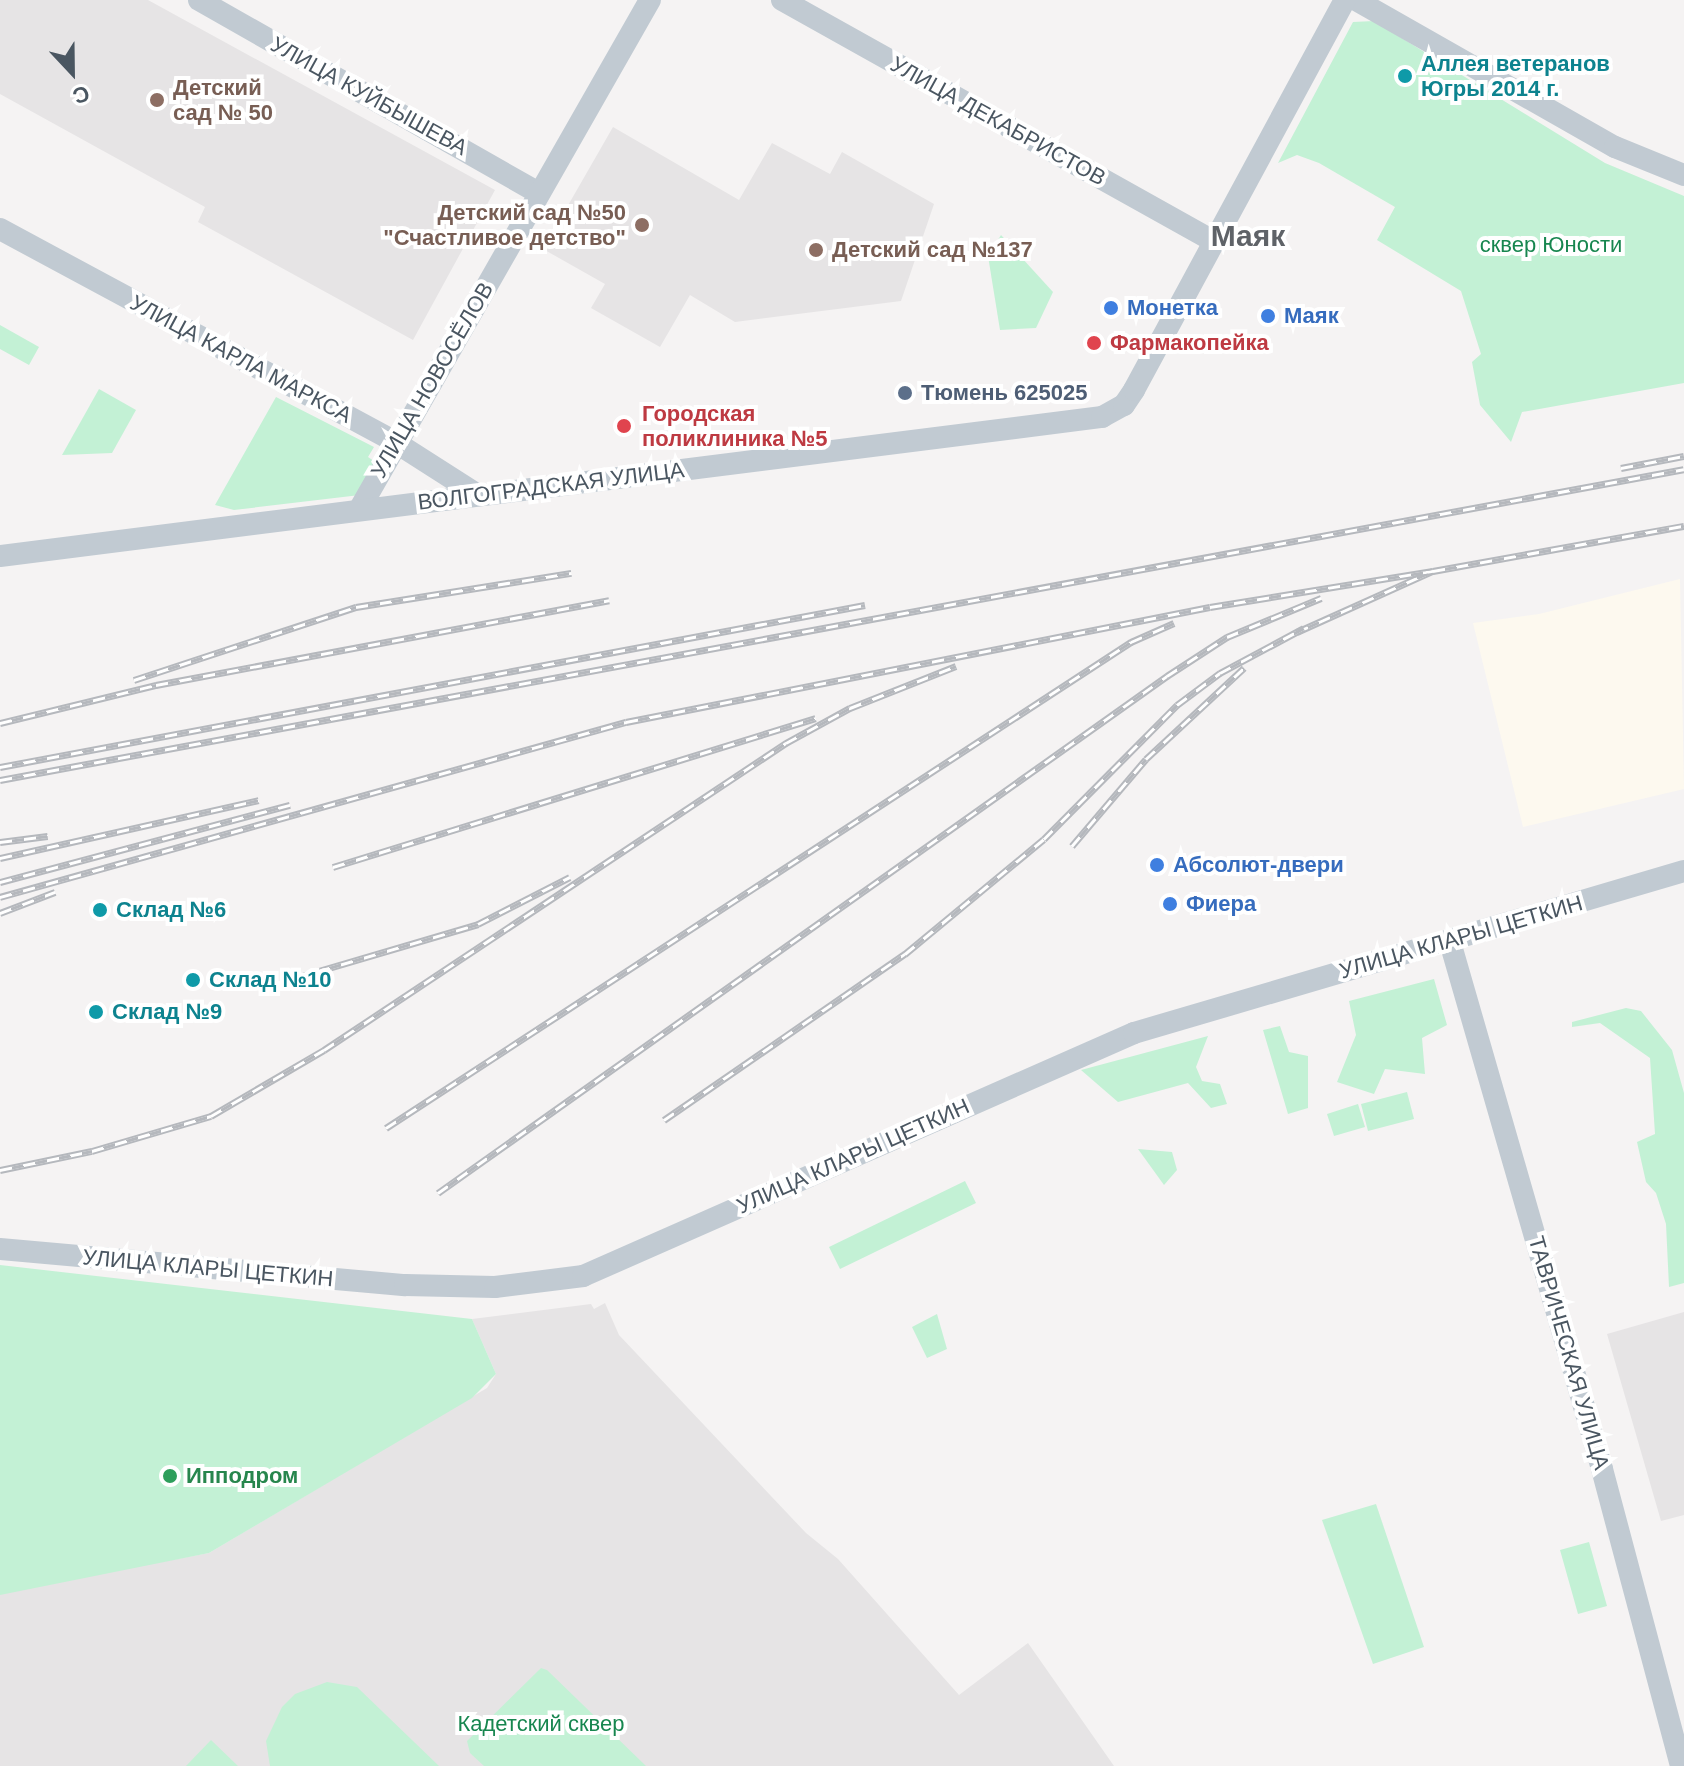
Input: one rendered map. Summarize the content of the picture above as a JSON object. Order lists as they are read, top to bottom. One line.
{"streets":{"street":["УЛИЦА КУЙБЫШЕВА","УЛИЦА ДЕКАБРИСТОВ","УЛИЦА КАРЛА МАРКСА","УЛИЦА НОВОСЁЛОВ","ВОЛГОГРАДСКАЯ УЛИЦА","УЛИЦА КЛАРЫ ЦЕТКИН","ТАВРИЧЕСКАЯ УЛИЦА"]},"crossings":[["УЛИЦА КУЙБЫШЕВА","УЛИЦА НОВОСЁЛОВ"],["УЛИЦА ДЕКАБРИСТОВ","ВОЛГОГРАДСКАЯ УЛИЦА"],["УЛИЦА КАРЛА МАРКСА","УЛИЦА НОВОСЁЛОВ"],["УЛИЦА КАРЛА МАРКСА","ВОЛГОГРАДСКАЯ УЛИЦА"],["УЛИЦА НОВОСЁЛОВ","ВОЛГОГРАДСКАЯ УЛИЦА"],["УЛИЦА КЛАРЫ ЦЕТКИН","ТАВРИЧЕСКАЯ УЛИЦА"]],"districts":["Маяк"],"parks":["сквер Юности","Кадетский сквер"],"places":["Аллея ветеранов Югры 2014 г.","Детский сад № 50","Детский сад №50 \"Счастливое детство\"","Детский сад №137","Монетка","Маяк","Фармакопейка","Тюмень 625025","Городская поликлиника №5","Абсолют-двери","Фиера","Склад №6","Склад №10","Склад №9","Ипподром"],"north":"bottom"}
